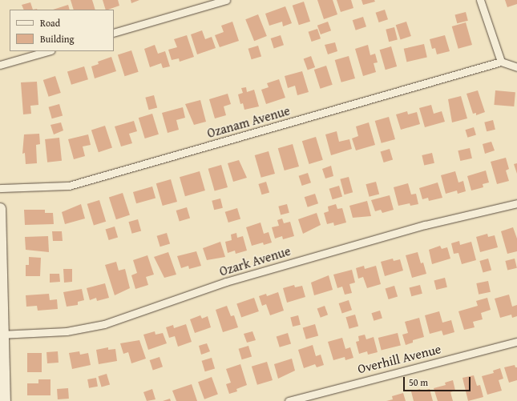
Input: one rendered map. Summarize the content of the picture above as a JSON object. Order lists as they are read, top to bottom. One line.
{"streets":{"street":["Ozanam Avenue","Ozark Avenue","Overhill Avenue"]},"legend":["Road","Building"],"scale_bar":"50 m"}
